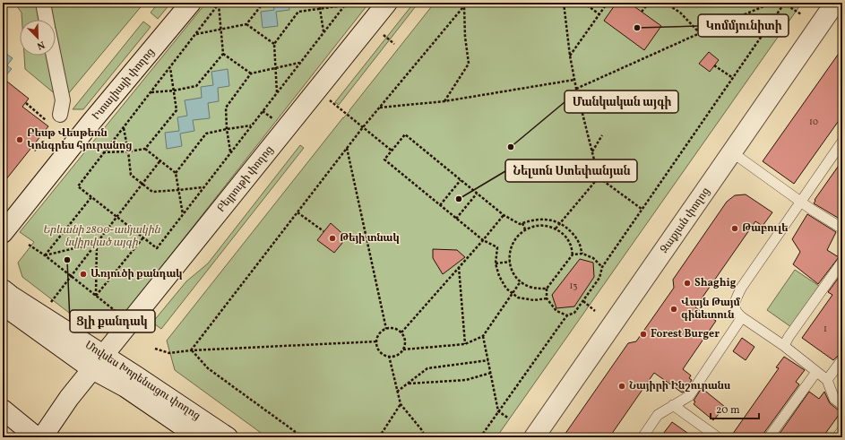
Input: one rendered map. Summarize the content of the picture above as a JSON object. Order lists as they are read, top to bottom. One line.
{"streets":{"main road":["Իտալիայի փողոց","Բեյրութի փողոց","Զաքյան փողոց","Մովսես Խորենացու փողոց"]},"crossings":[["Բեյրութի փողոց","Մովսես Խորենացու փողոց"]],"parks":["Երևանի 2800-ամյակին նվիրված այգի"],"places":["Կոմմյունիտի","Բեսթ Վեսթեռն Կոնգրես հյուրանոց","Մանկական այգի","Նելսոն Ստեփանյան","Թաբուլե","Թեյի տնակ","Ցլի քանդակ","Առյուծի քանդակ","Shaghig","Վայն Թայմ գինետուն","Forest Burger","Նայիրի Ինշուրանս"],"house_numbers":["10","13","1"],"scale_bar":"20 m","north":"bottom right"}
